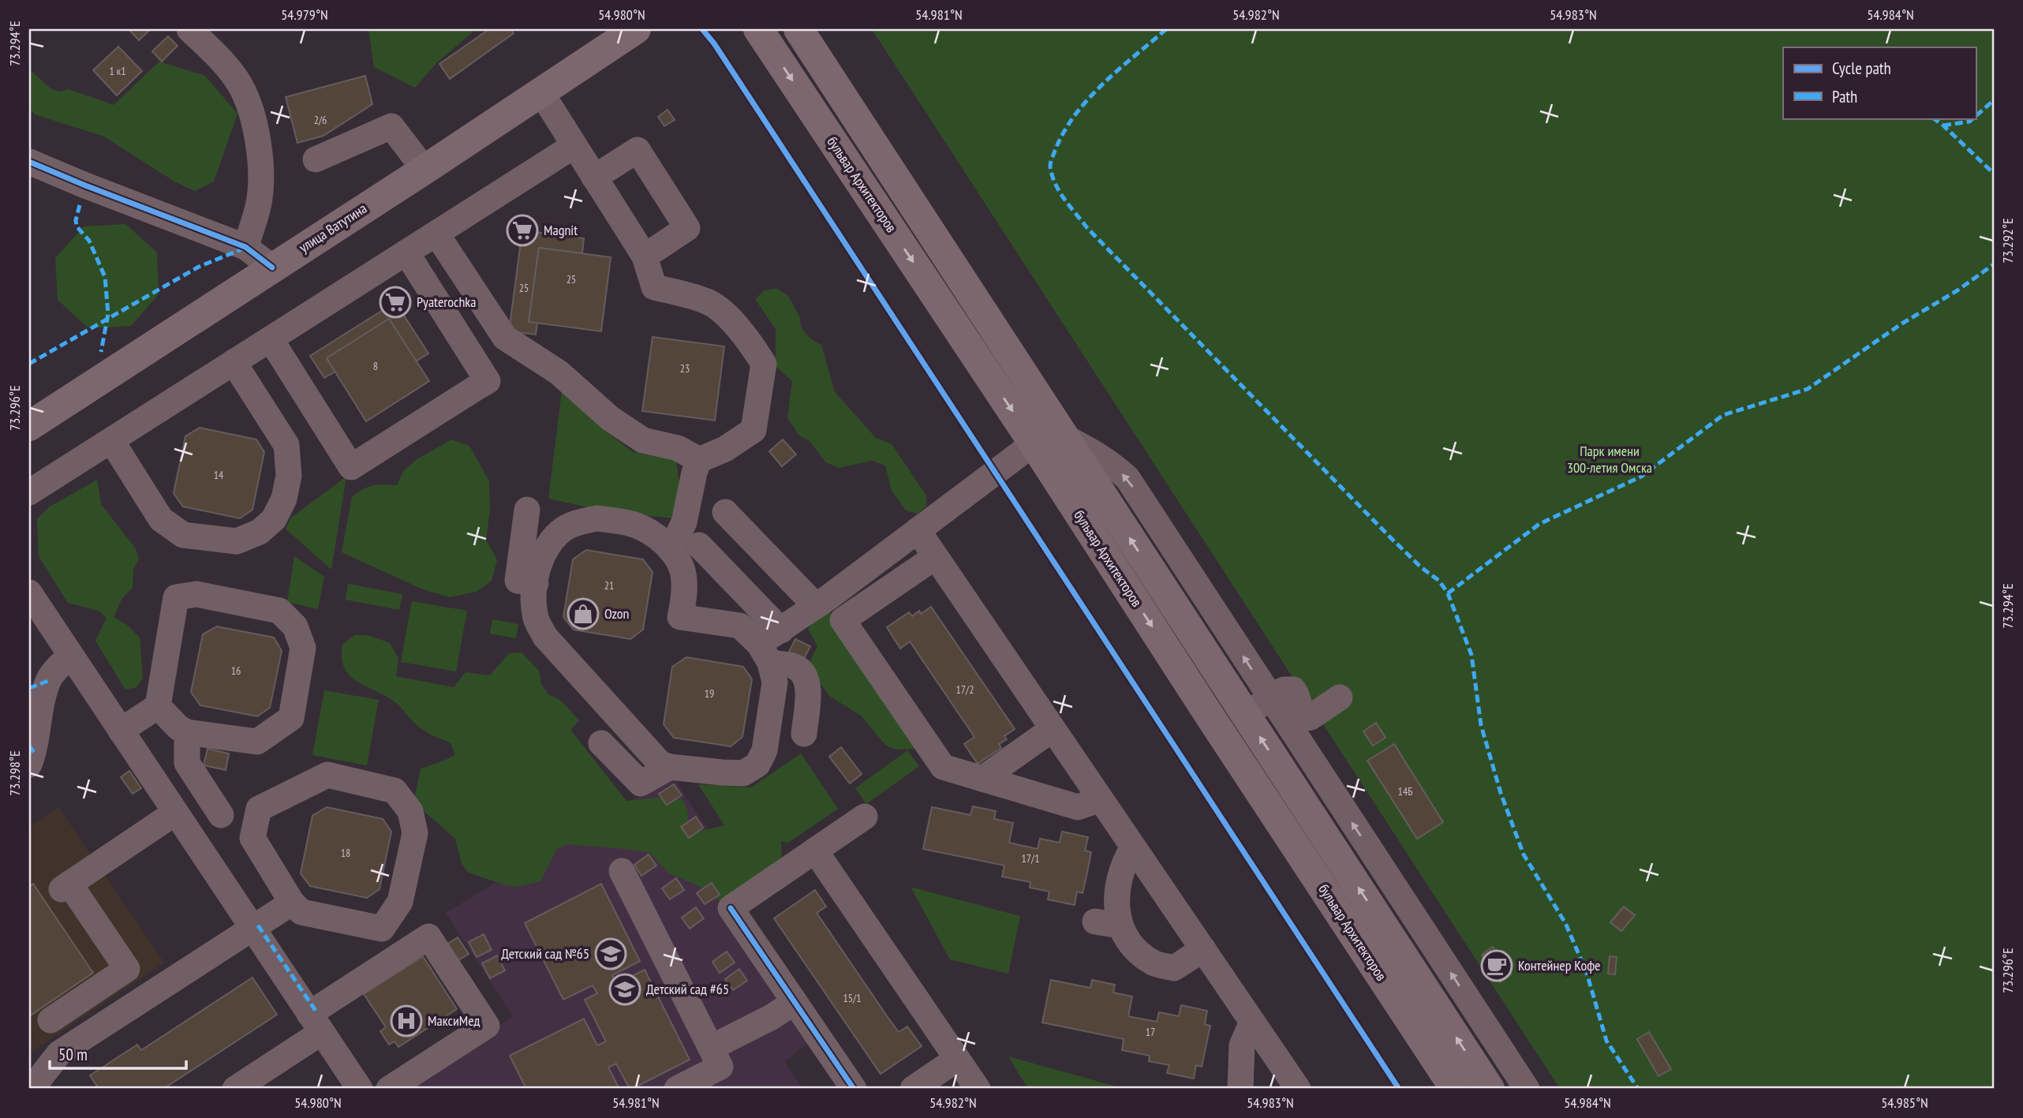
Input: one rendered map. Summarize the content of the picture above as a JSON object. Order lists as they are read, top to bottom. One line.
{"streets":{"main road":["бульвар Архитекторов","улица Ватутина"]},"parks":["Парк имени 300-летия Омска"],"places":{"supermarket":["Magnit","Pyaterochka"],"shop":["Ozon"],"school or university":["Детский сад №65","Детский сад #65"],"cafe":["Контейнер Кофе"],"hospital":["МаксиМед"]},"house_numbers":["1 к1","2/6","25","25","8","23","14","21","16","17/2","19","14Б","18","17/1","15/1","17"],"legend":["Cycle path","Path"],"scale_bar":"50 m","coordinates":["54.979°N","54.980°N","54.981°N","54.982°N","54.983°N","54.984°N","73.294°E","73.292°E","73.296°E","73.298°E","54.985°N"]}
